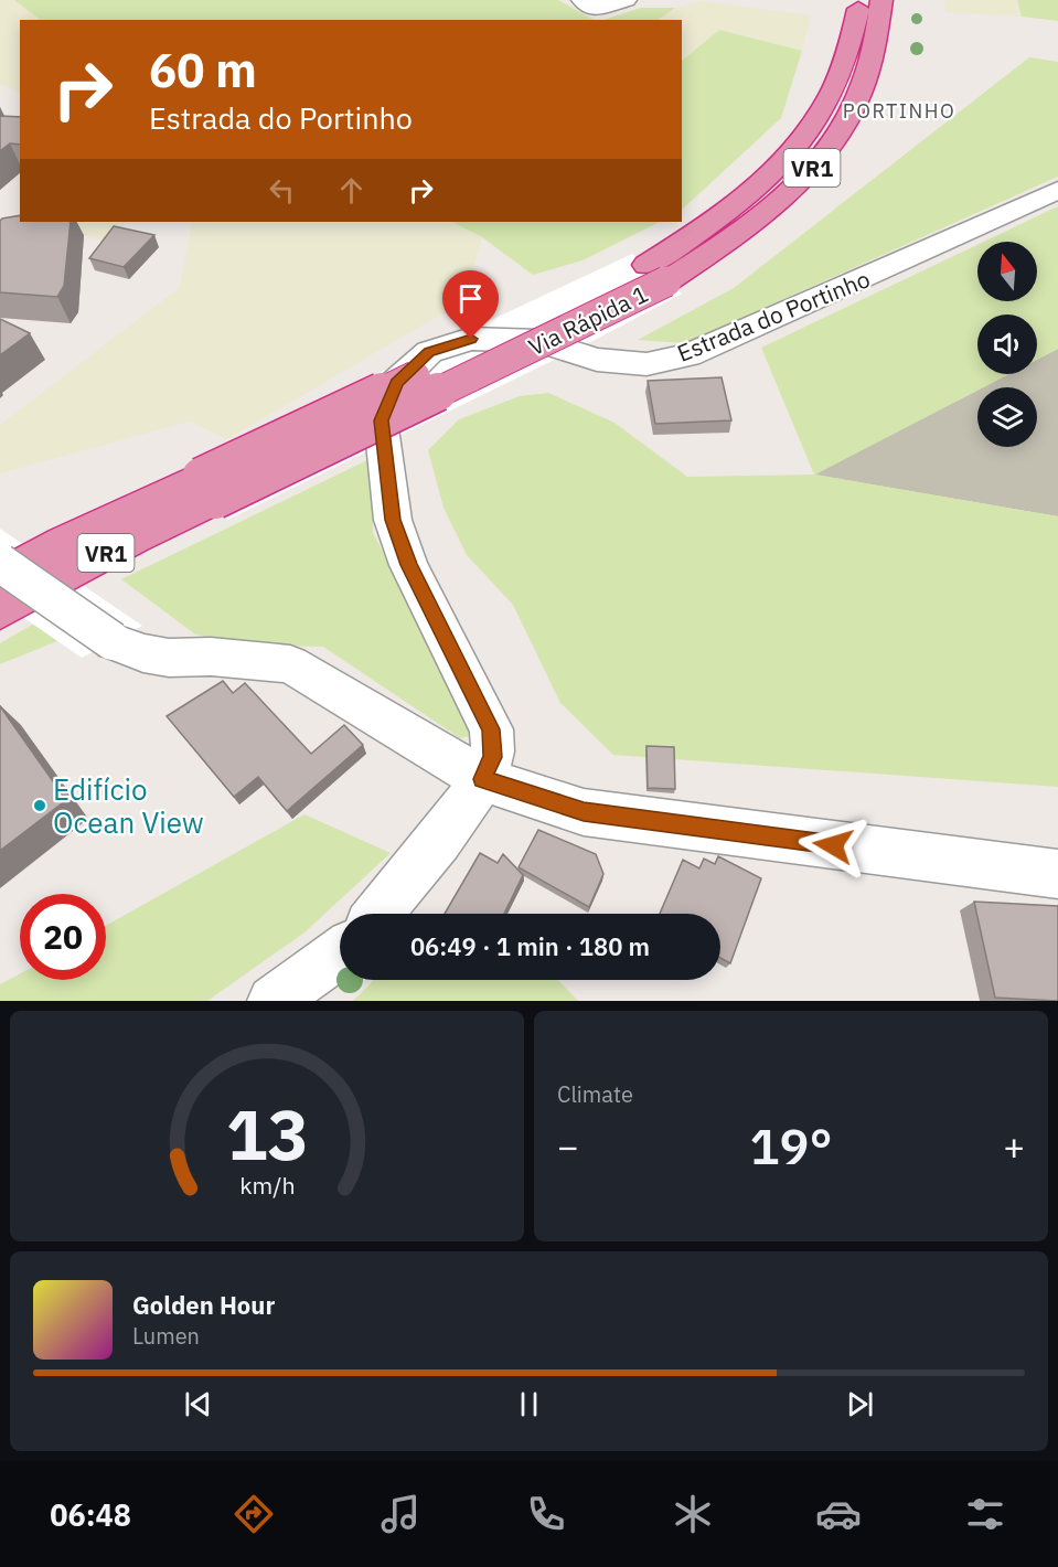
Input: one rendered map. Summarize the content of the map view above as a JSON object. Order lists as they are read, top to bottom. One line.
{"streets":{"highway":["VR1","Via Rápida 1"],"street":["Estrada do Portinho"]},"districts":["PORTINHO"],"places":["Edifício Ocean View"],"north":"top","page":{"turn":["60 m","Estrada do Portinho"],"limit":"20","trip":"06:49 · 1 min · 180 m","tile":"Climate","heat":["−","19°","+"],"song":["Golden Hour","Lumen"],"tabs":"06:48","gauge":["13","km/h"]}}
